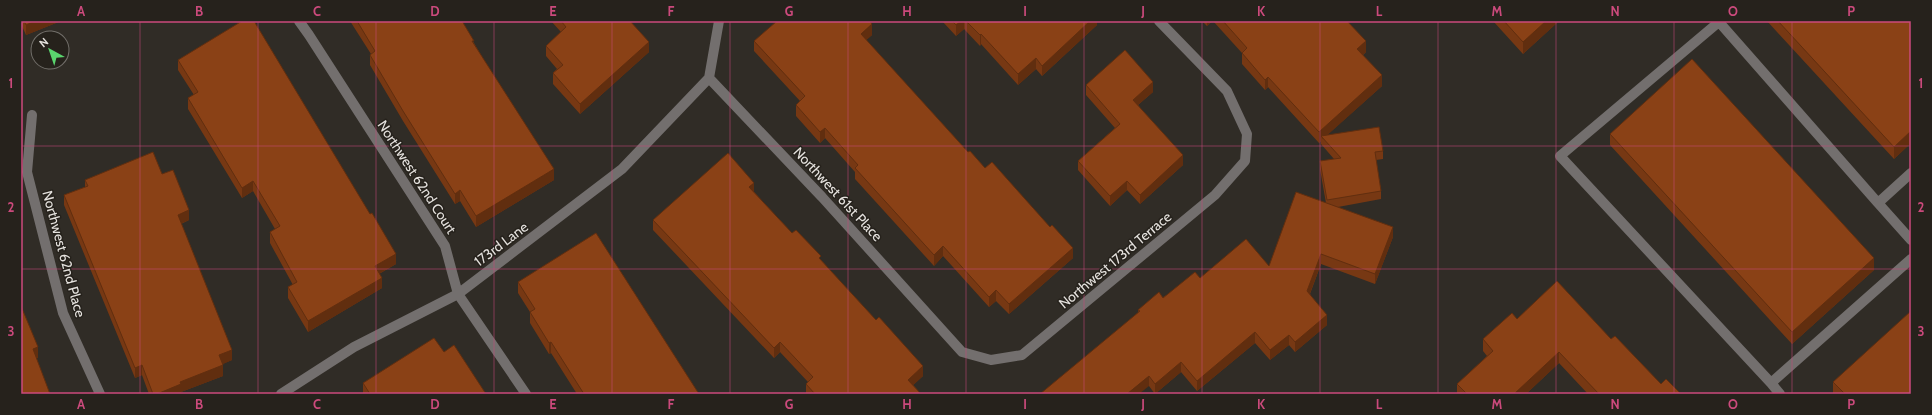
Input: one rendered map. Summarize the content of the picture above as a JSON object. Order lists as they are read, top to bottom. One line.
{"streets":{"street":["Northwest 62nd Court","Northwest 61st Place","173rd Lane","Northwest 62nd Place","Northwest 173rd Terrace"]},"crossings":[["Northwest 62nd Court","173rd Lane"],["Northwest 61st Place","173rd Lane"],["Northwest 61st Place","Northwest 173rd Terrace"]],"north":"top left","grid":{"columns":["A","B","C","D","E","F","G","H","I","J","K","L","M","N","O","P"],"rows":["1","2","3"]}}
